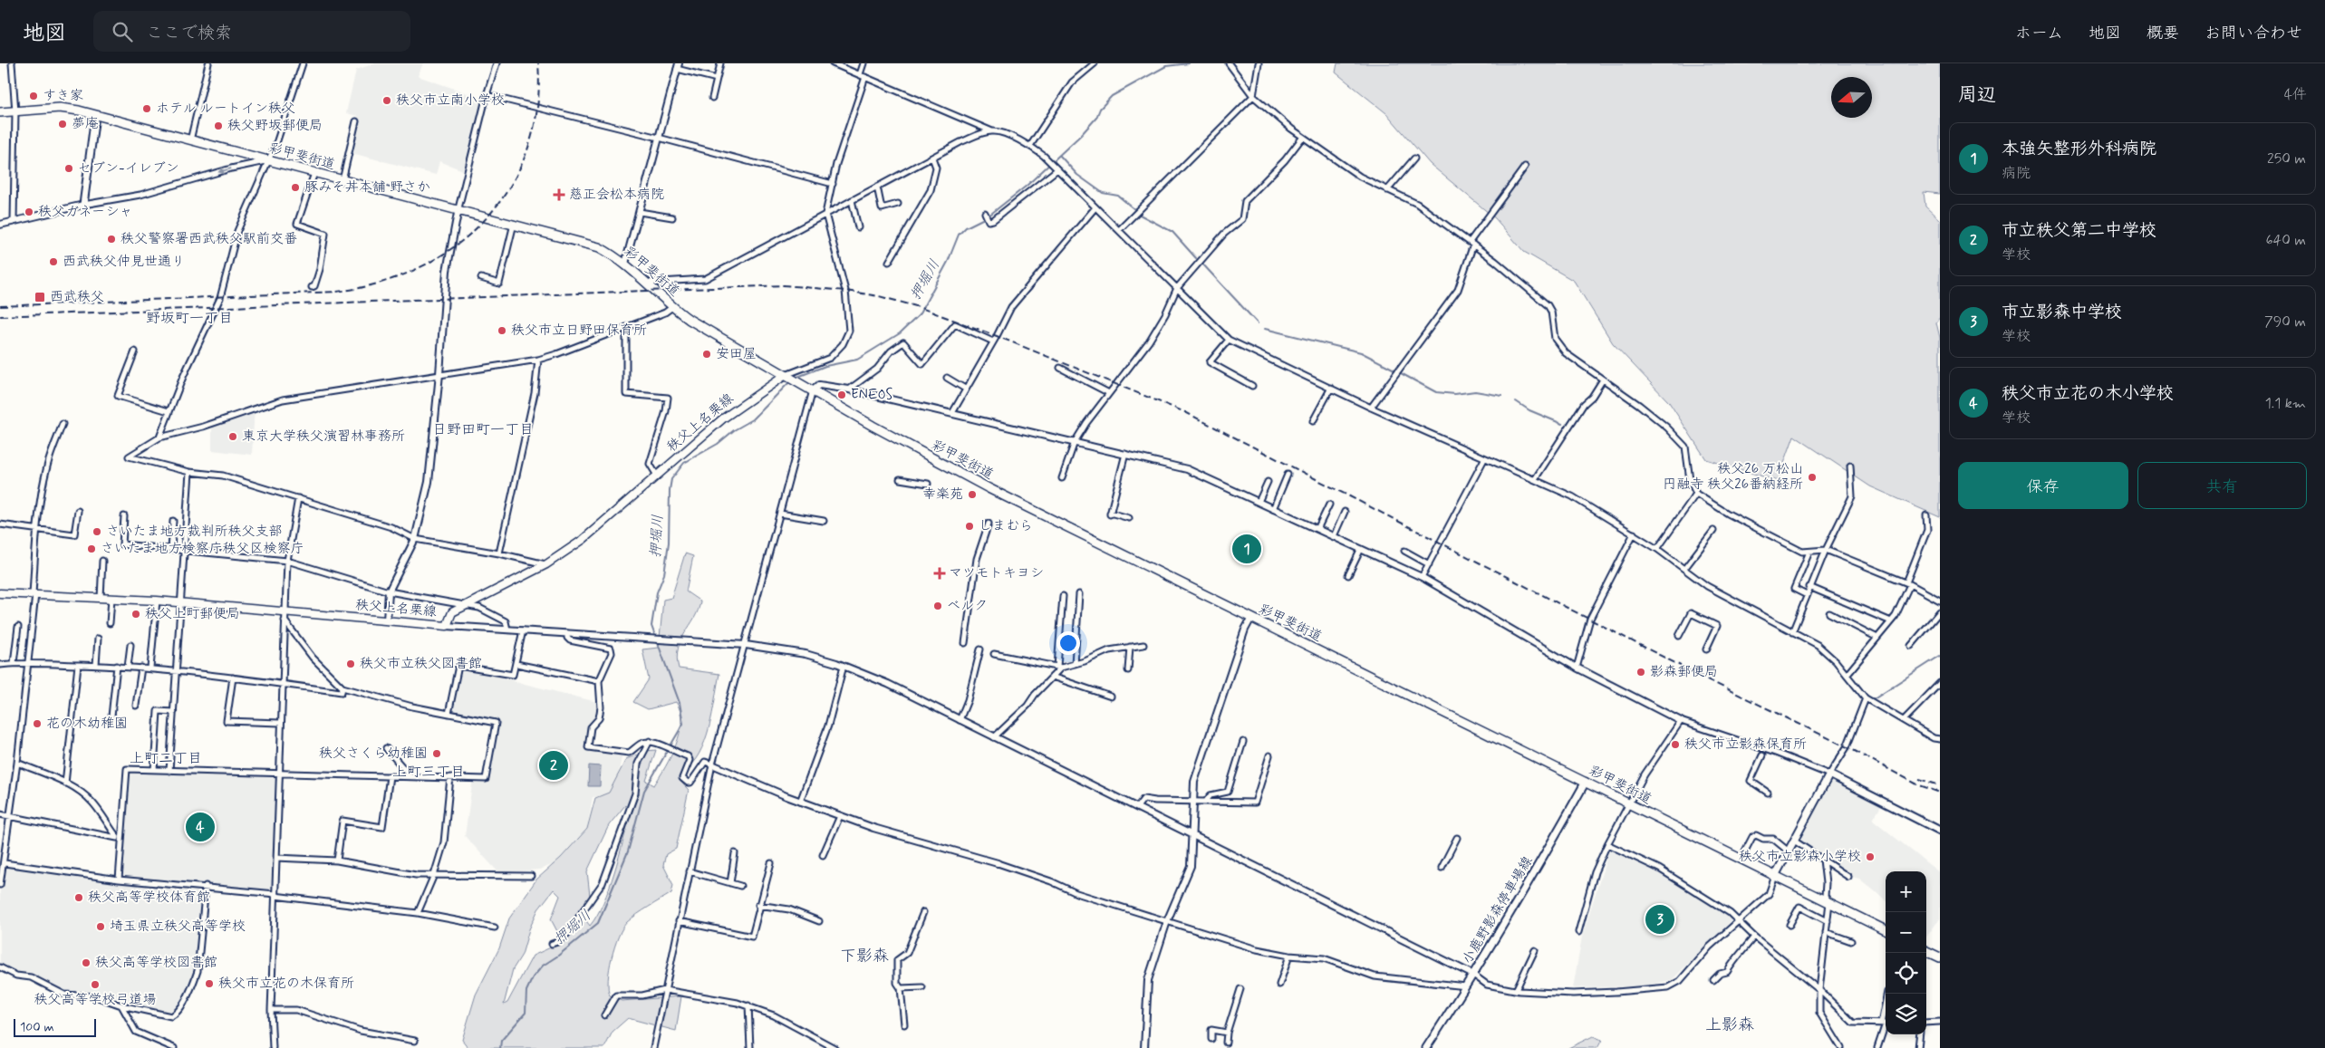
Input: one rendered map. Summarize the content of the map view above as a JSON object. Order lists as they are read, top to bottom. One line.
{"streets":{"highway":["彩甲斐街道"],"main road":["秩父上名栗線","小鹿野影森停車場線"]},"crossings":[["彩甲斐街道","秩父上名栗線"],["彩甲斐街道","小鹿野影森停車場線"]],"districts":["野坂町一丁目","日野田町一丁目","上町二丁目","上町三丁目","下影森","上影森"],"water":["押堀川"],"places":{"other":["すき家","秩父市立南小学校","ホテル ルートイン秩父","夢庵","秩父野坂郵便局","セブン-イレブン","豚みそ丼本舗 野さか","秩父ガネーシャ","秩父警察署西武秩父駅前交番","西武秩父仲見世通り","秩父市立日野田保育所","安田屋","ENEOS","東京大学秩父演習林事務所","秩父26 万松山 円融寺 秩父26番納経所","幸楽苑","しまむら","さいたま地方裁判所秩父支部","さいたま地方検察庁秩父区検察庁","ベルク","秩父上町郵便局","秩父市立秩父図書館","影森郵便局","花の木幼稚園","秩父市立影森保育所","秩父さくら幼稚園","秩父市立影森小学校","秩父高等学校体育館","埼玉県立秩父高等学校","秩父高等学校図書館","秩父市立花の木保育所","秩父高等学校弓道場"],"health":["慈正会松本病院","マツモトキヨシ"],"transit":["西武秩父"]},"scale_bar":"100 m","north":"left","page":{"header":"地図","search":"ここで検索","nav":["ホーム","地図","概要","お問い合わせ"],"heading":["周辺","4件"],"list":[{"mark":"1","name":"本強矢整形外科病院","note":"病院","value":"250 m"},{"mark":"2","name":"市立秩父第二中学校","note":"学校","value":"640 m"},{"mark":"3","name":"市立影森中学校","note":"学校","value":"790 m"},{"mark":"4","name":"秩父市立花の木小学校","note":"学校","value":"1.1 km"}],"buttons":["保存","共有"],"pins":["1","2","4","3"],"map_buttons":["+","−"],"scale":"100 m"}}
